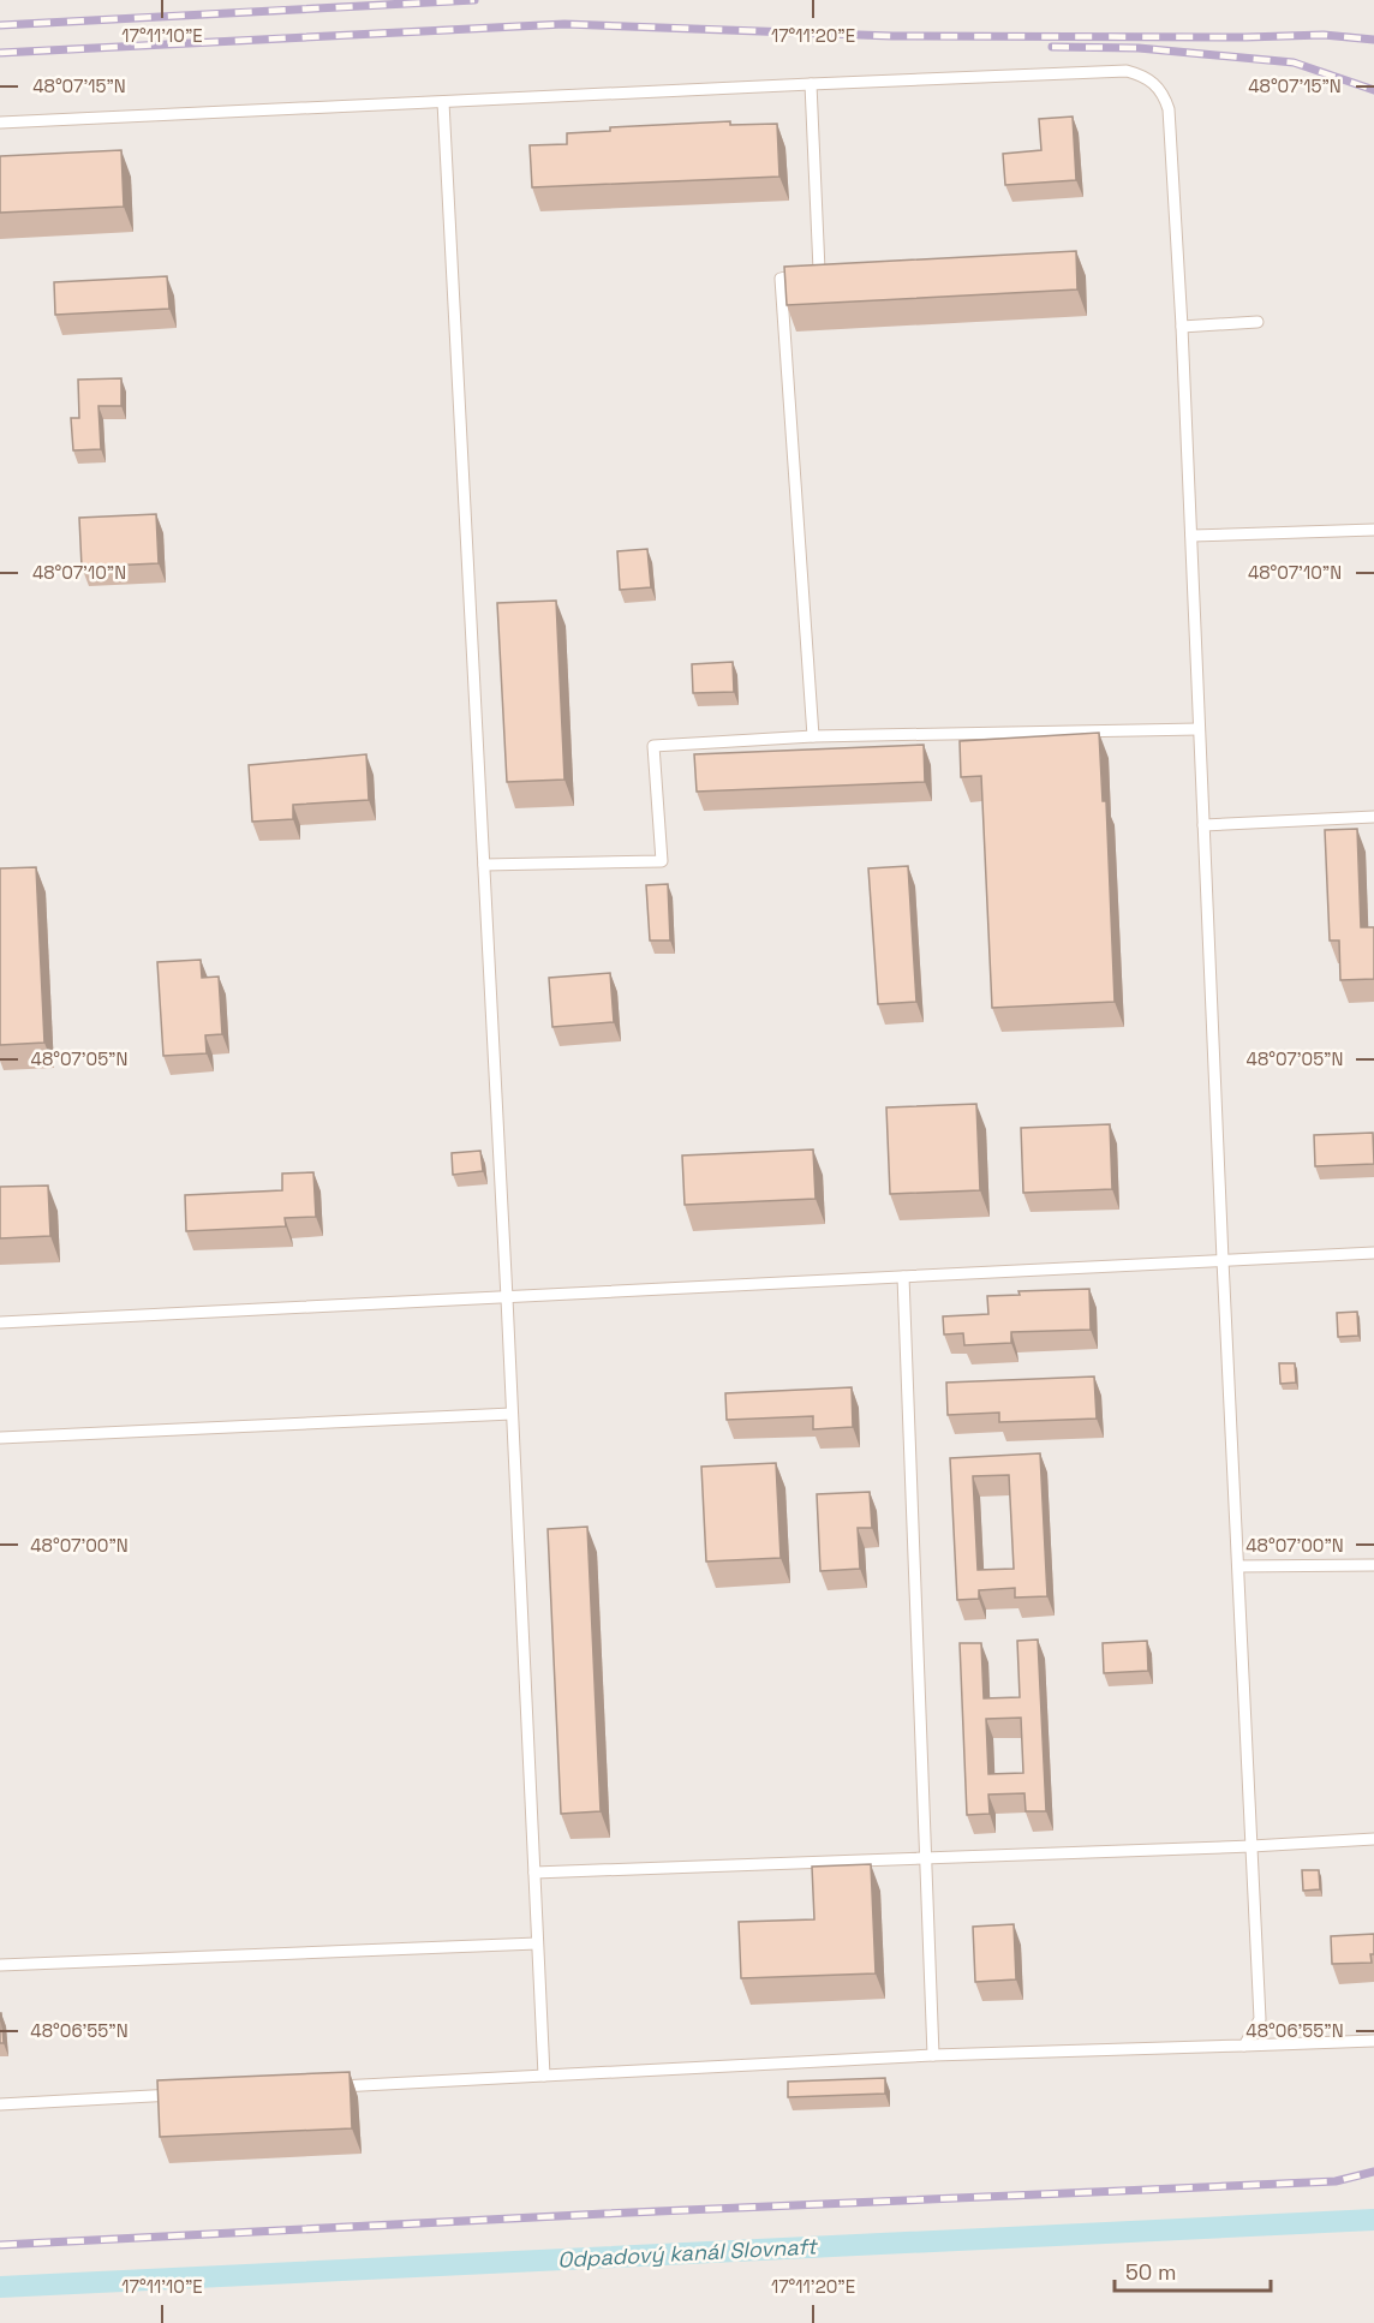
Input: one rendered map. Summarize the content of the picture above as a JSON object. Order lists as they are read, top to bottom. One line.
{"water":["Odpadový kanál Slovnaft"],"scale_bar":"50 m","coordinates":["17°11'10\"E","17°11'20\"E","48°07'15\"N","48°07'10\"N","48°07'05\"N","48°07'00\"N","48°06'55\"N"]}
